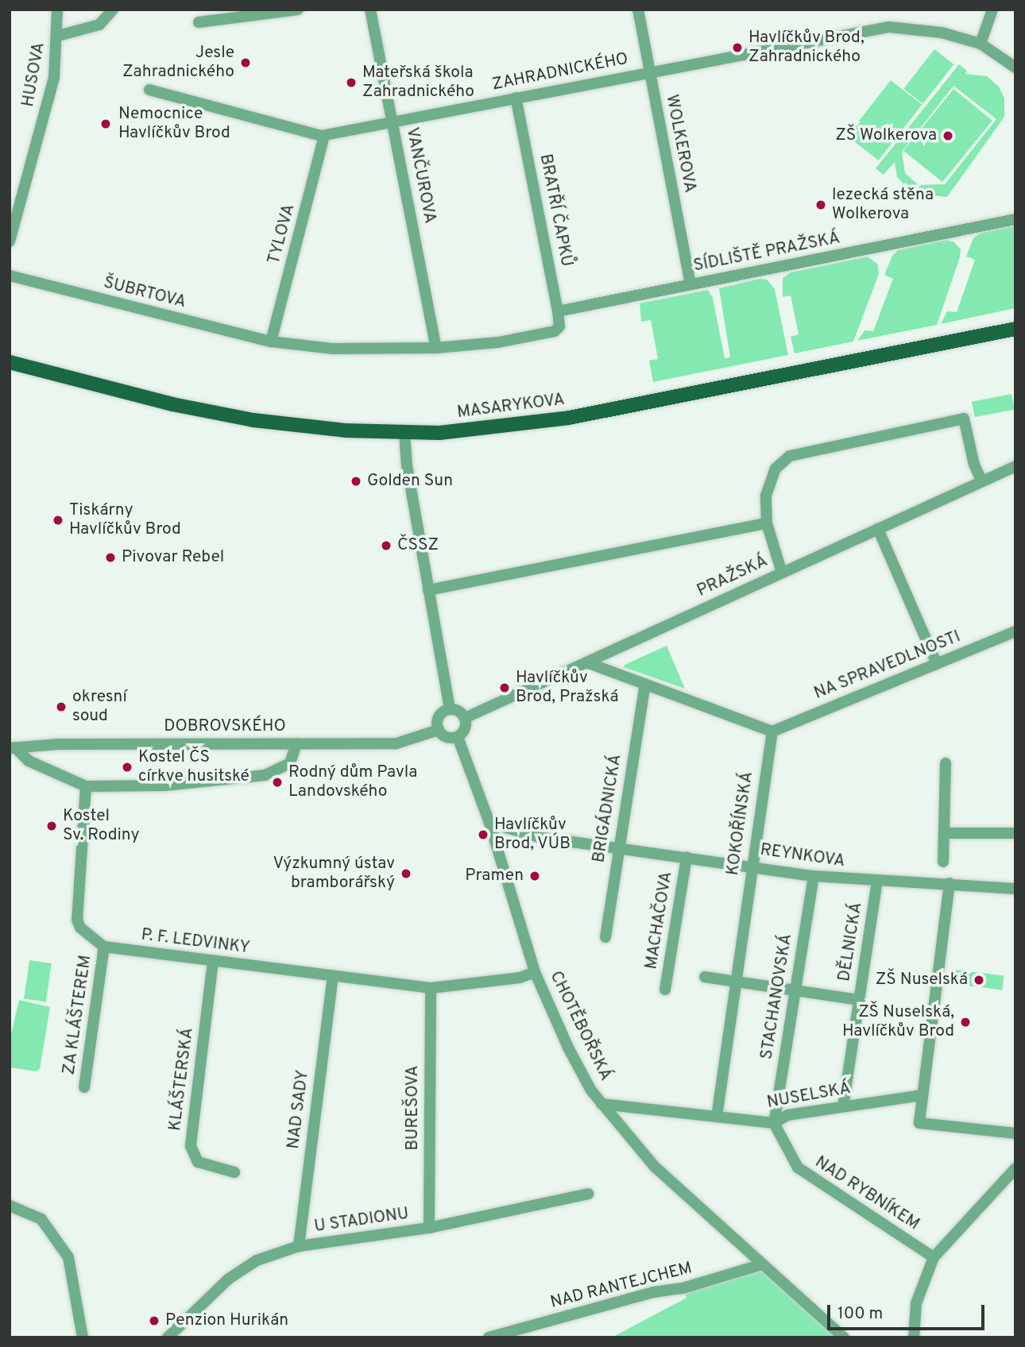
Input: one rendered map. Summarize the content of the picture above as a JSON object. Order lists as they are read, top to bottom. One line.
{"streets":{"main road":["MASARYKOVA"],"street":["ZAHRADNICKÉHO","HUSOVA","WOLKEROVA","VANČUROVA","BRATŘÍ ČAPKŮ","TYLOVA","SÍDLIŠTĚ PRAŽSKÁ","ŠUBRTOVA","PRAŽSKÁ","NA SPRAVEDLNOSTI","DOBROVSKÉHO","BRIGÁDNICKÁ","KOKOŘÍNSKÁ","REYNKOVA","MACHAČOVA","P. F. LEDVINKY","DĚLNICKÁ","STACHANOVSKÁ","ZA KLÁŠTEREM","CHOTĚBOŘSKÁ","KLÁŠTERSKÁ","NUSELSKÁ","BUREŠOVA","NAD SADY","NAD RYBNÍKEM","U STADIONU","NAD RANTEJCHEM"]},"crossings":[["ZAHRADNICKÉHO","WOLKEROVA"],["ZAHRADNICKÉHO","VANČUROVA"],["ZAHRADNICKÉHO","BRATŘÍ ČAPKŮ"],["ZAHRADNICKÉHO","TYLOVA"],["WOLKEROVA","SÍDLIŠTĚ PRAŽSKÁ"],["VANČUROVA","BRATŘÍ ČAPKŮ"],["BRATŘÍ ČAPKŮ","SÍDLIŠTĚ PRAŽSKÁ"],["TYLOVA","ŠUBRTOVA"],["PRAŽSKÁ","DOBROVSKÉHO"],["PRAŽSKÁ","CHOTĚBOŘSKÁ"],["NA SPRAVEDLNOSTI","KOKOŘÍNSKÁ"],["DOBROVSKÉHO","CHOTĚBOŘSKÁ"],["BRIGÁDNICKÁ","REYNKOVA"],["KOKOŘÍNSKÁ","REYNKOVA"],["KOKOŘÍNSKÁ","NUSELSKÁ"],["REYNKOVA","MACHAČOVA"],["REYNKOVA","DĚLNICKÁ"],["REYNKOVA","STACHANOVSKÁ"],["REYNKOVA","CHOTĚBOŘSKÁ"],["P. F. LEDVINKY","ZA KLÁŠTEREM"],["P. F. LEDVINKY","CHOTĚBOŘSKÁ"],["P. F. LEDVINKY","KLÁŠTERSKÁ"],["P. F. LEDVINKY","BUREŠOVA"],["P. F. LEDVINKY","NAD SADY"],["DĚLNICKÁ","NUSELSKÁ"],["STACHANOVSKÁ","NUSELSKÁ"],["STACHANOVSKÁ","NAD RYBNÍKEM"],["CHOTĚBOŘSKÁ","NUSELSKÁ"],["CHOTĚBOŘSKÁ","NAD RANTEJCHEM"],["NUSELSKÁ","NAD RYBNÍKEM"],["BUREŠOVA","U STADIONU"],["NAD SADY","U STADIONU"]],"places":["Havlíčkův Brod, Zahradnického","Jesle Zahradnického","Mateřská škola Zahradnického","Nemocnice Havlíčkův Brod","ZŠ Wolkerova","lezecká stěna Wolkerova","Golden Sun","Tiskárny Havlíčkův Brod","ČSSZ","Pivovar Rebel","Havlíčkův Brod, Pražská","okresní soud","Kostel ČS církve husitské","Rodný dům Pavla Landovského","Kostel Sv. Rodiny","Havlíčkův Brod, VÚB","Výzkumný ústav bramborářský","Pramen","ZŠ Nuselská","ZŠ Nuselská, Havlíčkův Brod","Penzion Hurikán"],"scale_bar":"100 m"}
